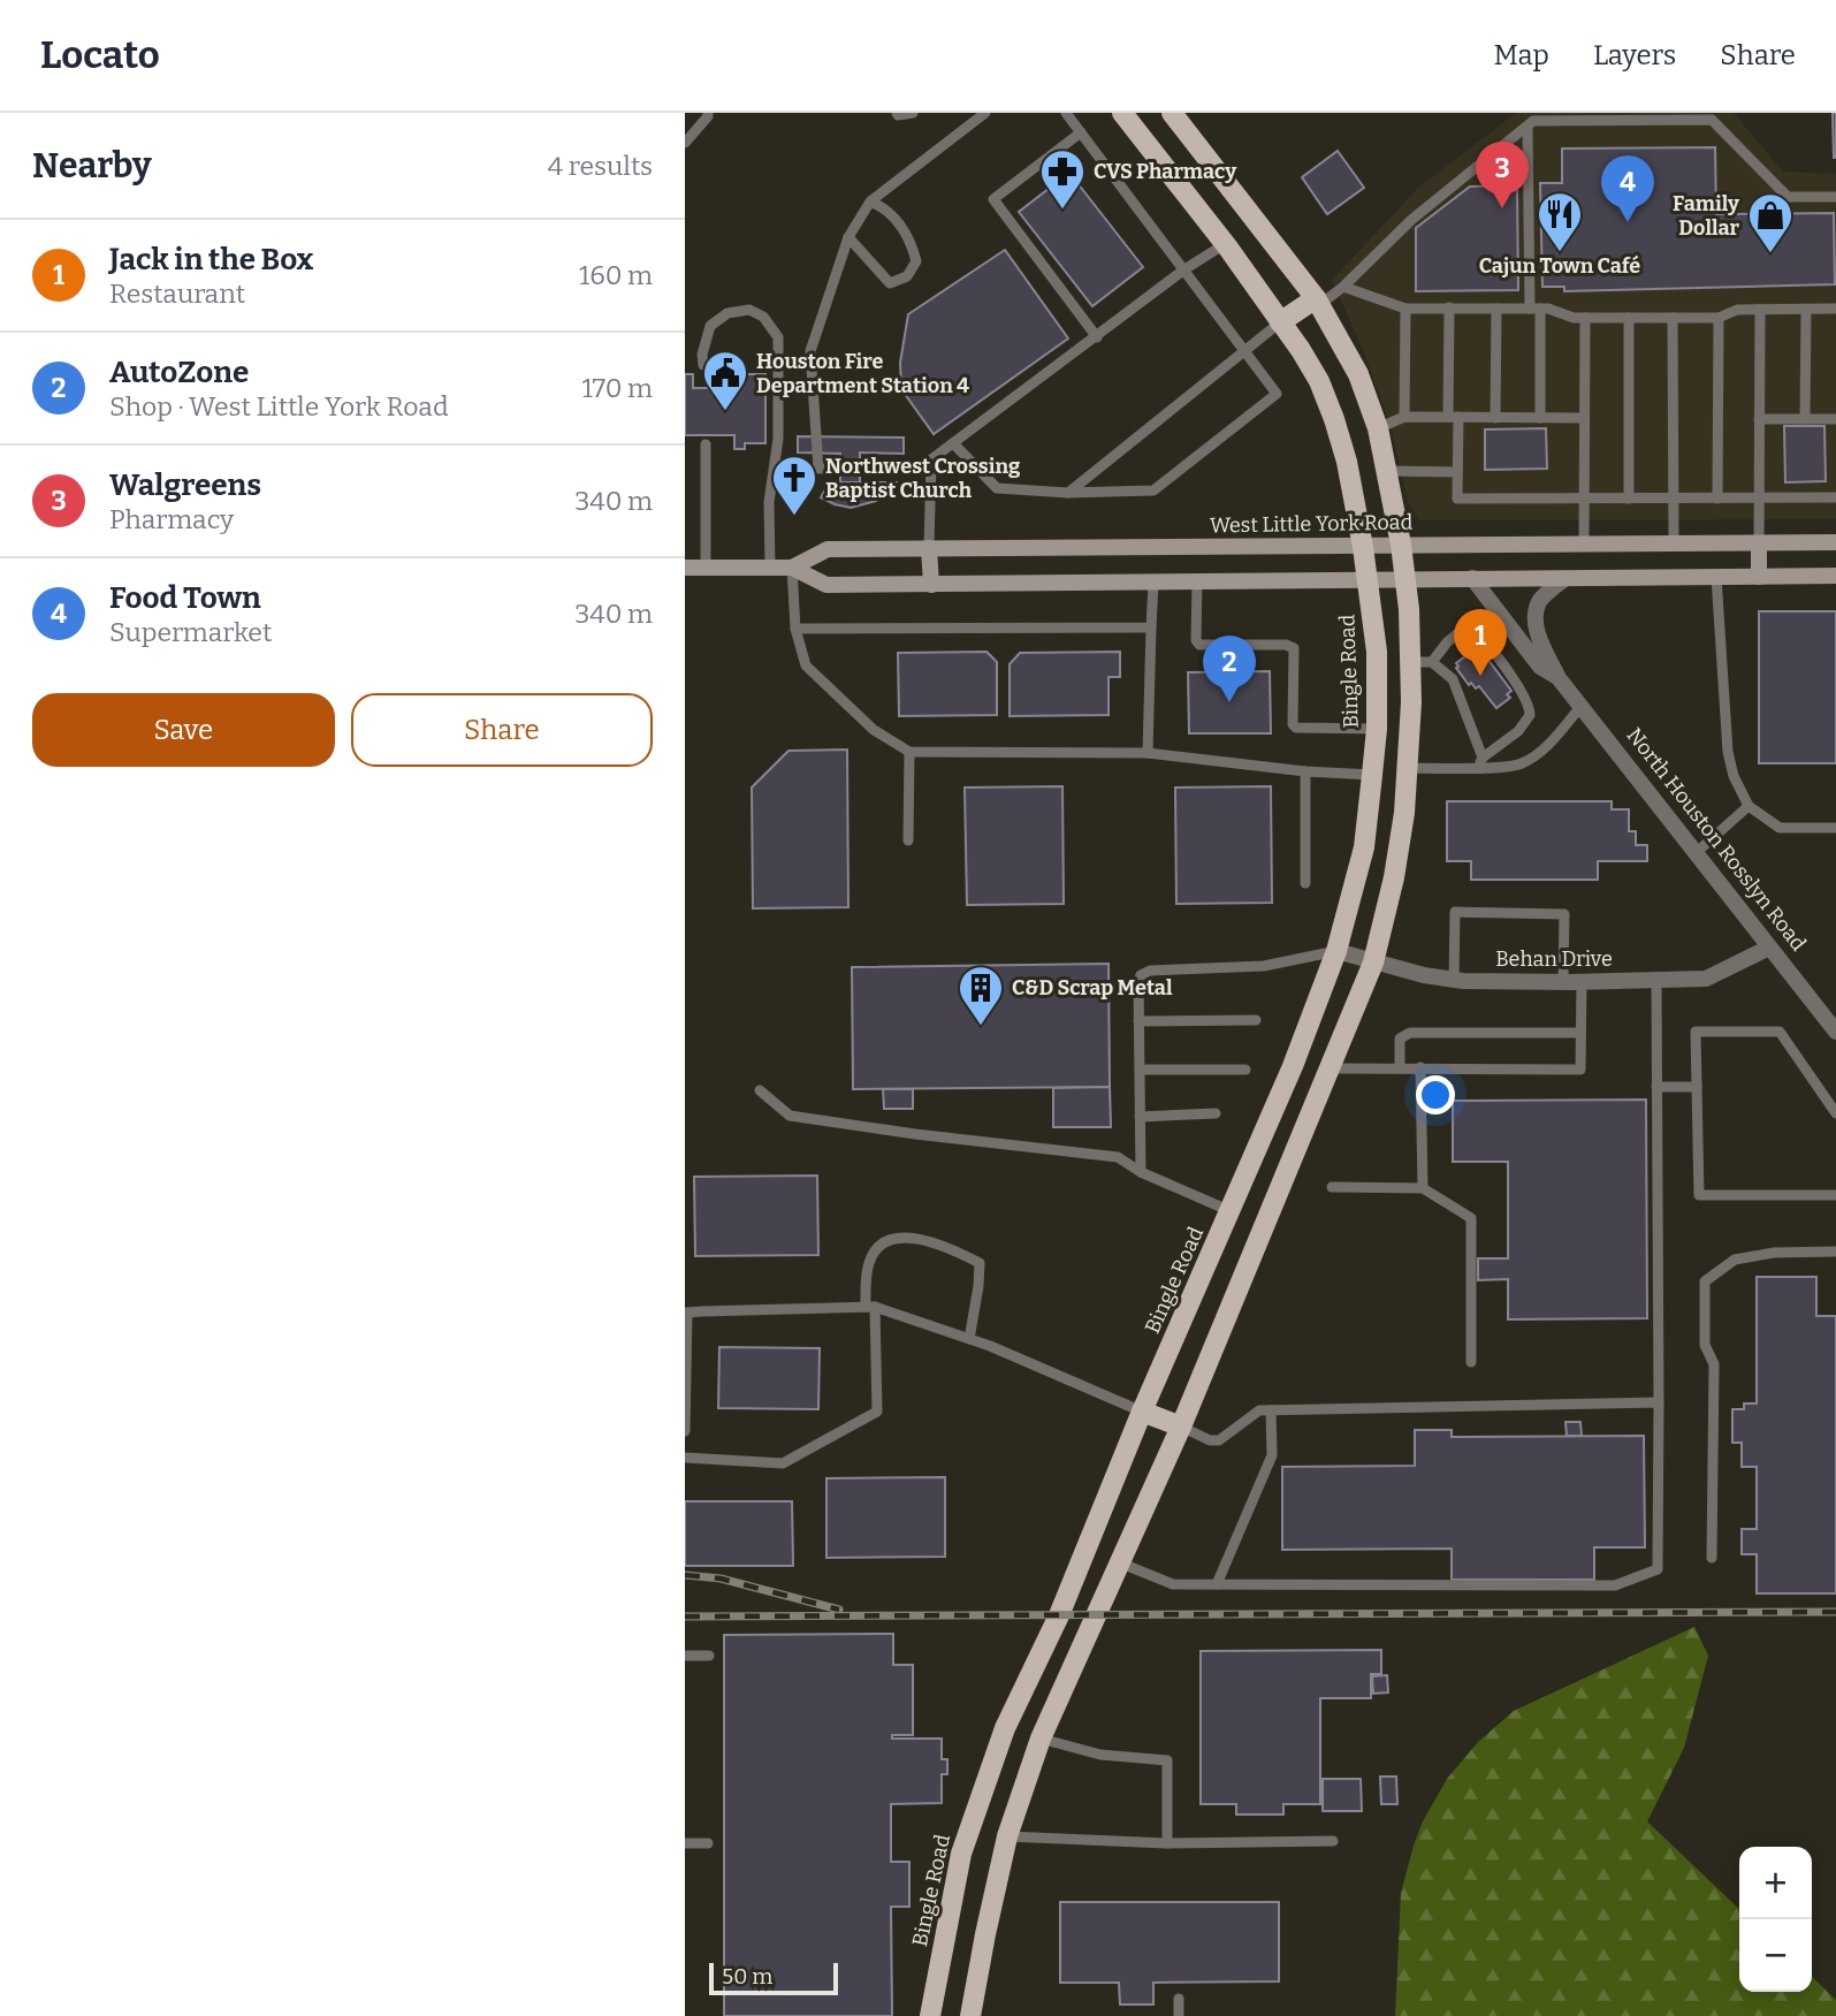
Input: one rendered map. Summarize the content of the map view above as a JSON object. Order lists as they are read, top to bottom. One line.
{"streets":{"main road":["West Little York Road","Bingle Road"],"street":["North Houston Rosslyn Road","Behan Drive"]},"crossings":[["West Little York Road","Bingle Road"],["Bingle Road","Behan Drive"],["North Houston Rosslyn Road","Behan Drive"]],"places":{"pharmacy":["CVS Pharmacy"],"restaurant":["Cajun Town Café"],"shop":["Family Dollar"],"public building":["Houston Fire Department Station 4"],"church":["Northwest Crossing Baptist Church"],"building":["C&D Scrap Metal"]},"scale_bar":"50 m","page":{"header":"Locato","nav":["Map","Layers","Share"],"heading":["Nearby","4 results"],"pins":["3","4","1","2"],"list":[{"mark":"1","name":"Jack in the Box","note":"Restaurant","value":"160 m"},{"mark":"2","name":"AutoZone","note":"Shop · West Little York Road","value":"170 m"},{"mark":"3","name":"Walgreens","note":"Pharmacy","value":"340 m"},{"mark":"4","name":"Food Town","note":"Supermarket","value":"340 m"}],"buttons":["Save","Share"],"map_buttons":["+","−"],"scale":"50 m"}}
